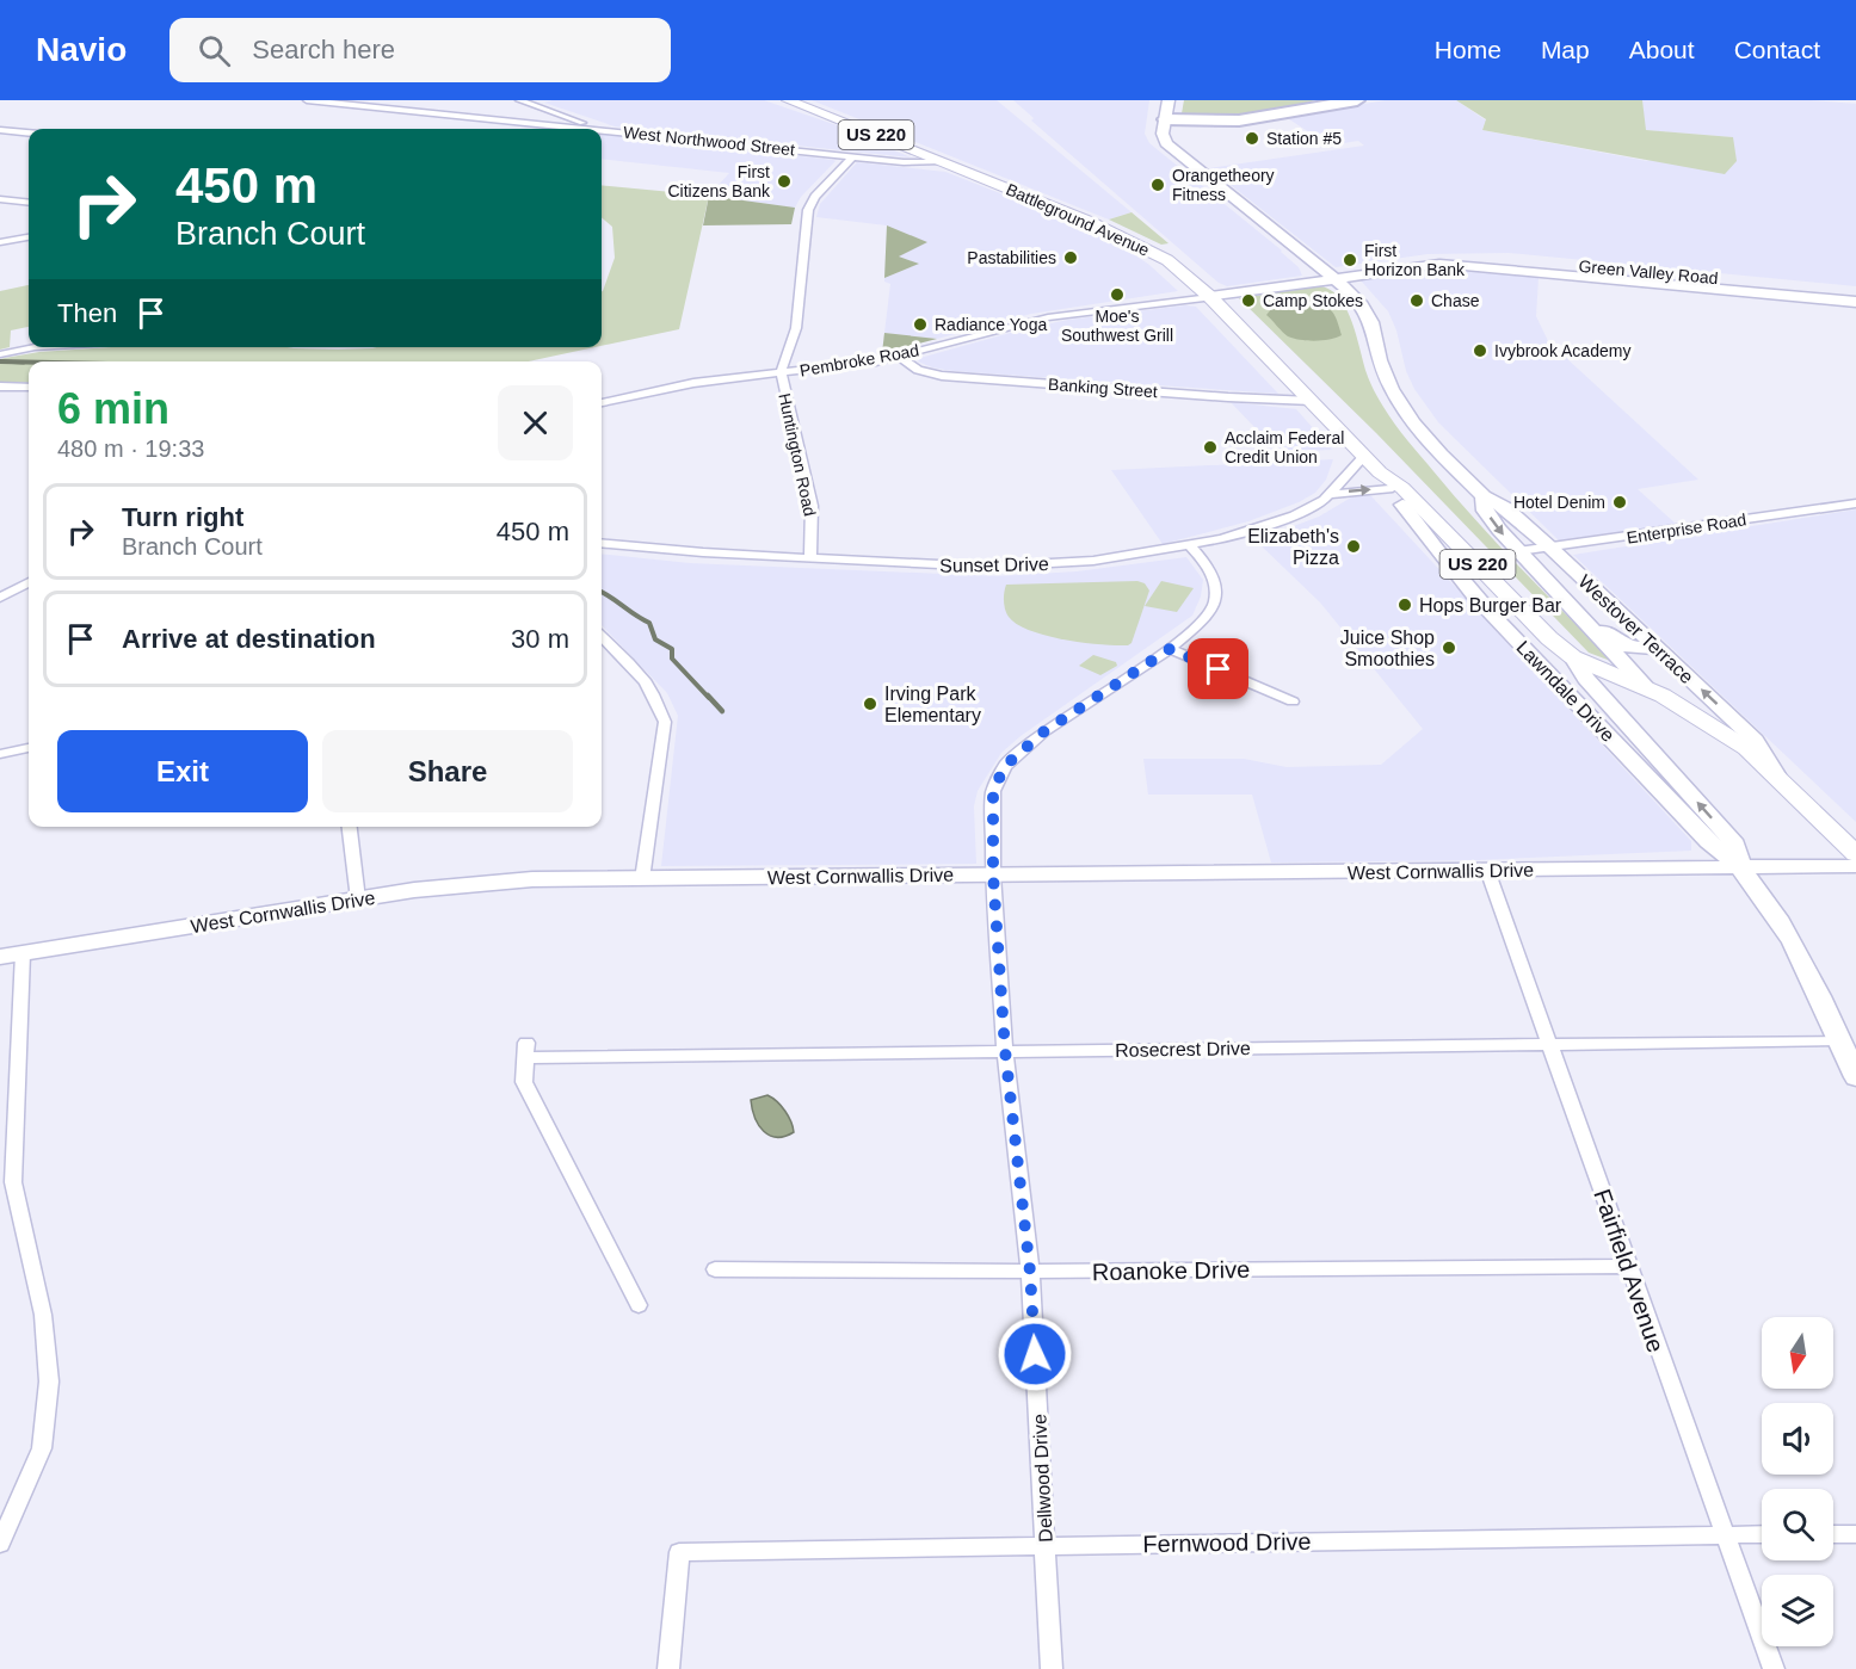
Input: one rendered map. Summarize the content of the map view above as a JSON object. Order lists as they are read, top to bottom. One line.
{"streets":{"main road":["US 220","Battleground Avenue","Green Valley Road","Pembroke Road","Westover Terrace","Lawndale Drive","West Cornwallis Drive"],"street":["West Northwood Street","Banking Street","Huntington Road","Enterprise Road","Sunset Drive","Rosecrest Drive","Roanoke Drive","Fairfield Avenue","Dellwood Drive","Fernwood Drive"]},"crossings":[["West Northwood Street","Battleground Avenue"],["West Northwood Street","Huntington Road"],["Battleground Avenue","Pembroke Road"],["Battleground Avenue","Banking Street"],["Battleground Avenue","Sunset Drive"],["Battleground Avenue","Westover Terrace"],["Battleground Avenue","Lawndale Drive"],["Green Valley Road","Pembroke Road"],["Green Valley Road","Westover Terrace"],["Pembroke Road","Banking Street"],["Pembroke Road","Huntington Road"],["Pembroke Road","Westover Terrace"],["Huntington Road","Sunset Drive"],["Enterprise Road","Westover Terrace"],["Sunset Drive","Dellwood Drive"],["Lawndale Drive","West Cornwallis Drive"],["Lawndale Drive","Rosecrest Drive"],["West Cornwallis Drive","Fairfield Avenue"],["West Cornwallis Drive","Dellwood Drive"],["Rosecrest Drive","Fairfield Avenue"],["Rosecrest Drive","Dellwood Drive"],["Roanoke Drive","Fairfield Avenue"],["Roanoke Drive","Dellwood Drive"],["Fairfield Avenue","Fernwood Drive"],["Dellwood Drive","Fernwood Drive"]],"places":["Station #5","First Citizens Bank","Orangetheory Fitness","Pastabilities","First Horizon Bank","Moe's Southwest Grill","Camp Stokes","Chase","Radiance Yoga","Ivybrook Academy","Acclaim Federal Credit Union","Hotel Denim","Elizabeth's Pizza","Hops Burger Bar","Juice Shop Smoothies","Irving Park Elementary"],"north":"bottom","page":{"header":"Navio","search":"Search here","nav":["Home","Map","About","Contact"],"turn":["450 m","Branch Court"],"then":"Then","heading":["6 min","480 m · 19:33"],"list":[{"name":"Turn right","note":"Branch Court","value":"450 m"},{"name":"Arrive at destination","value":"30 m"}],"buttons":["Exit","Share"]}}
